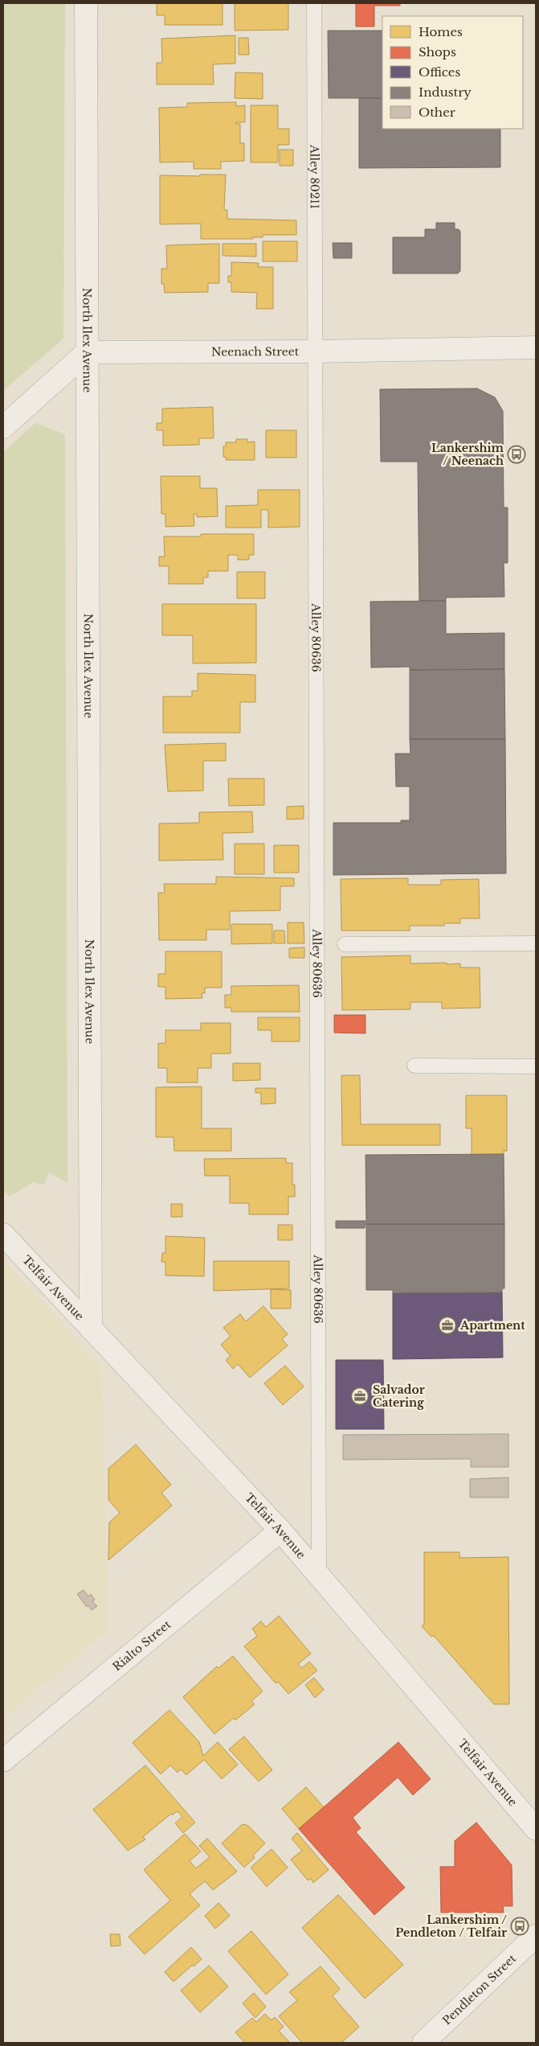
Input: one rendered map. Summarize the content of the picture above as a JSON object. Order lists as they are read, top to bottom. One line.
{"streets":{"street":["North Ilex Avenue","Neenach Street","Telfair Avenue","Rialto Street","Pendleton Street"],"lane":["Alley 80211","Alley 80636"]},"crossings":[["Alley 80211","Neenach Street"],["Alley 80211","Alley 80636"],["North Ilex Avenue","Neenach Street"],["North Ilex Avenue","Telfair Avenue"],["Neenach Street","Alley 80636"],["Alley 80636","Telfair Avenue"],["Telfair Avenue","Rialto Street"]],"places":{"bus stop":["Lankershim / Neenach","Lankershim / Pendleton / Telfair"],"office":["Apartment","Salvador Catering"]},"legend":["Homes","Shops","Offices","Industry","Other"]}
